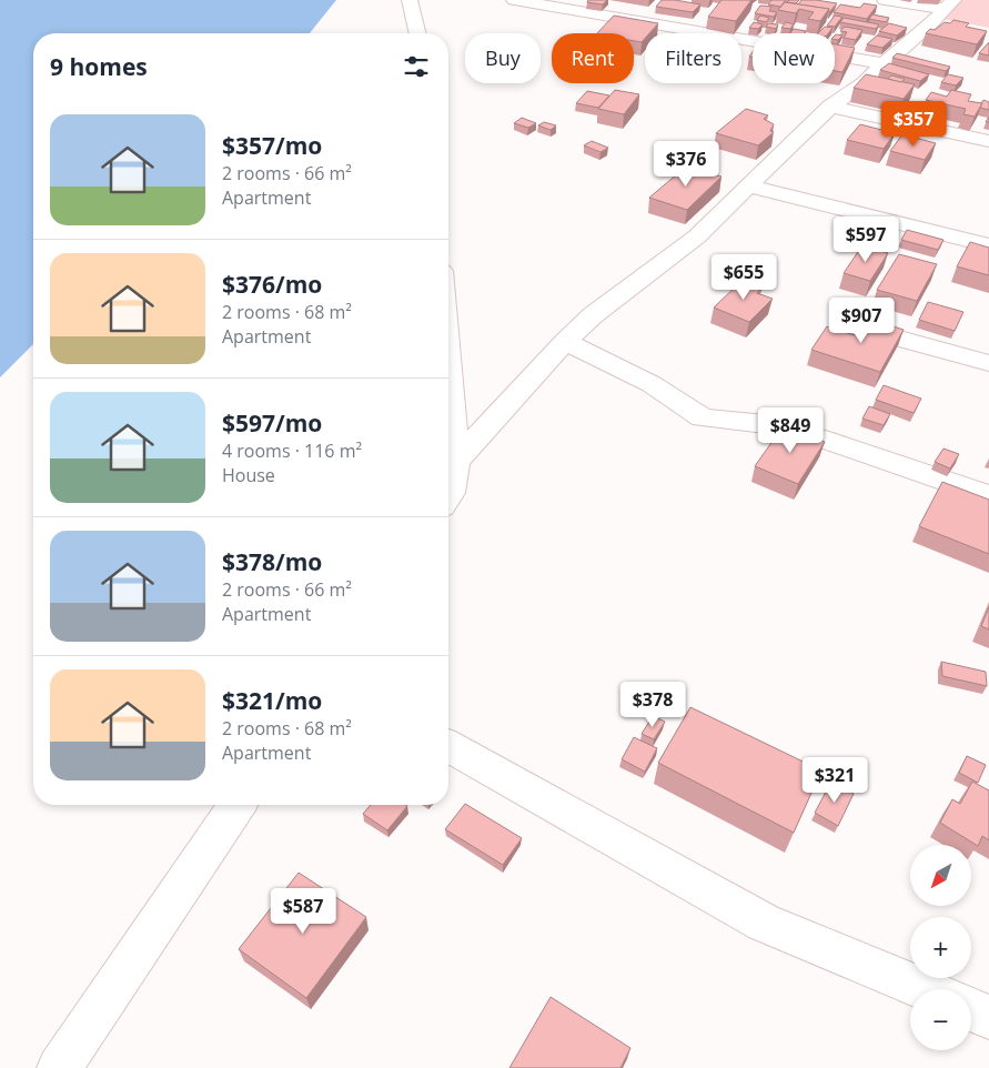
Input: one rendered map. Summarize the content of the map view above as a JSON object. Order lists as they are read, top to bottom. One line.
{"north":"bottom left","page":{"chip":["Buy","Rent","Filters","New"],"heading":"9 homes","list":[{"name":"$357/mo","note":"2 rooms · 66 m² · Apartment"},{"name":"$376/mo","note":"2 rooms · 68 m² · Apartment"},{"name":"$597/mo","note":"4 rooms · 116 m² · House"},{"name":"$378/mo","note":"2 rooms · 66 m² · Apartment"},{"name":"$321/mo","note":"2 rooms · 68 m² · Apartment"}],"price":["$357","$376","$597","$655","$907","$849","$378","$321","$587"],"map_buttons":["+","−"]}}
